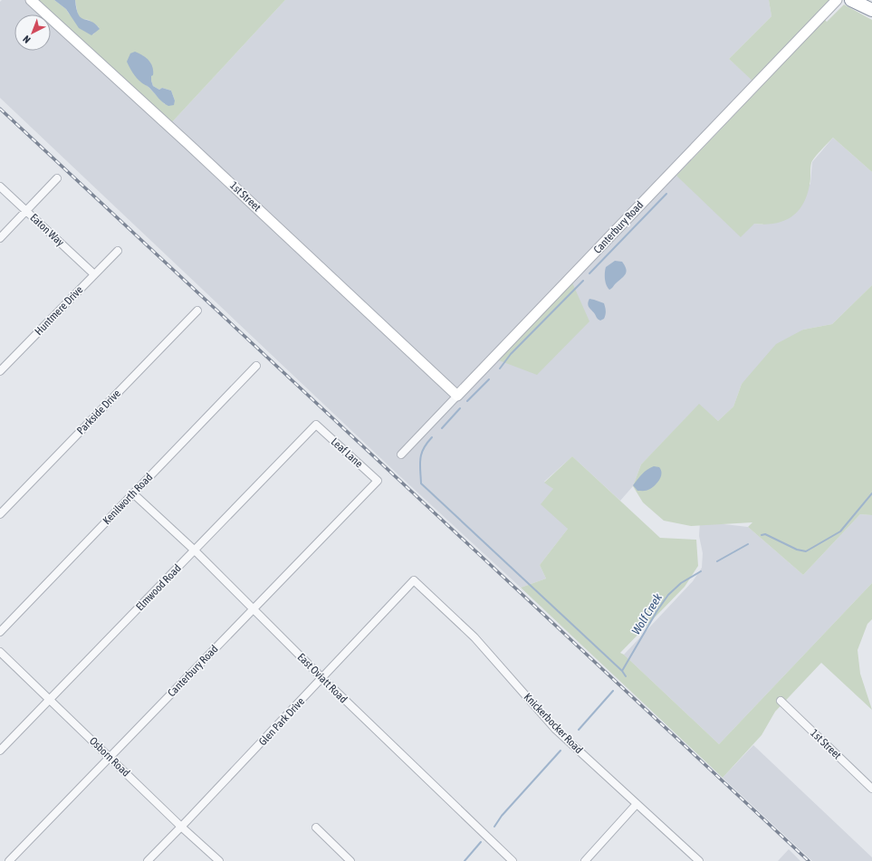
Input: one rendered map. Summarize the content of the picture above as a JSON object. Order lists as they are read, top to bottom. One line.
{"streets":{"street":["1st Street","Canterbury Road","Eaton Way","Huntmere Drive","Parkside Drive","Leaf Lane","Kenilworth Road","Elmwood Road","East Oviatt Road","Glen Park Drive","Knickerbocker Road","Osborn Road"]},"crossings":[["1st Street","Canterbury Road"],["Canterbury Road","Leaf Lane"],["Canterbury Road","East Oviatt Road"],["Canterbury Road","Osborn Road"],["Eaton Way","Huntmere Drive"],["Leaf Lane","Elmwood Road"],["Kenilworth Road","East Oviatt Road"],["Elmwood Road","East Oviatt Road"],["Elmwood Road","Osborn Road"],["East Oviatt Road","Glen Park Drive"],["Glen Park Drive","Knickerbocker Road"],["Glen Park Drive","Osborn Road"]],"water":["Wolf Creek"],"north":"bottom left"}
